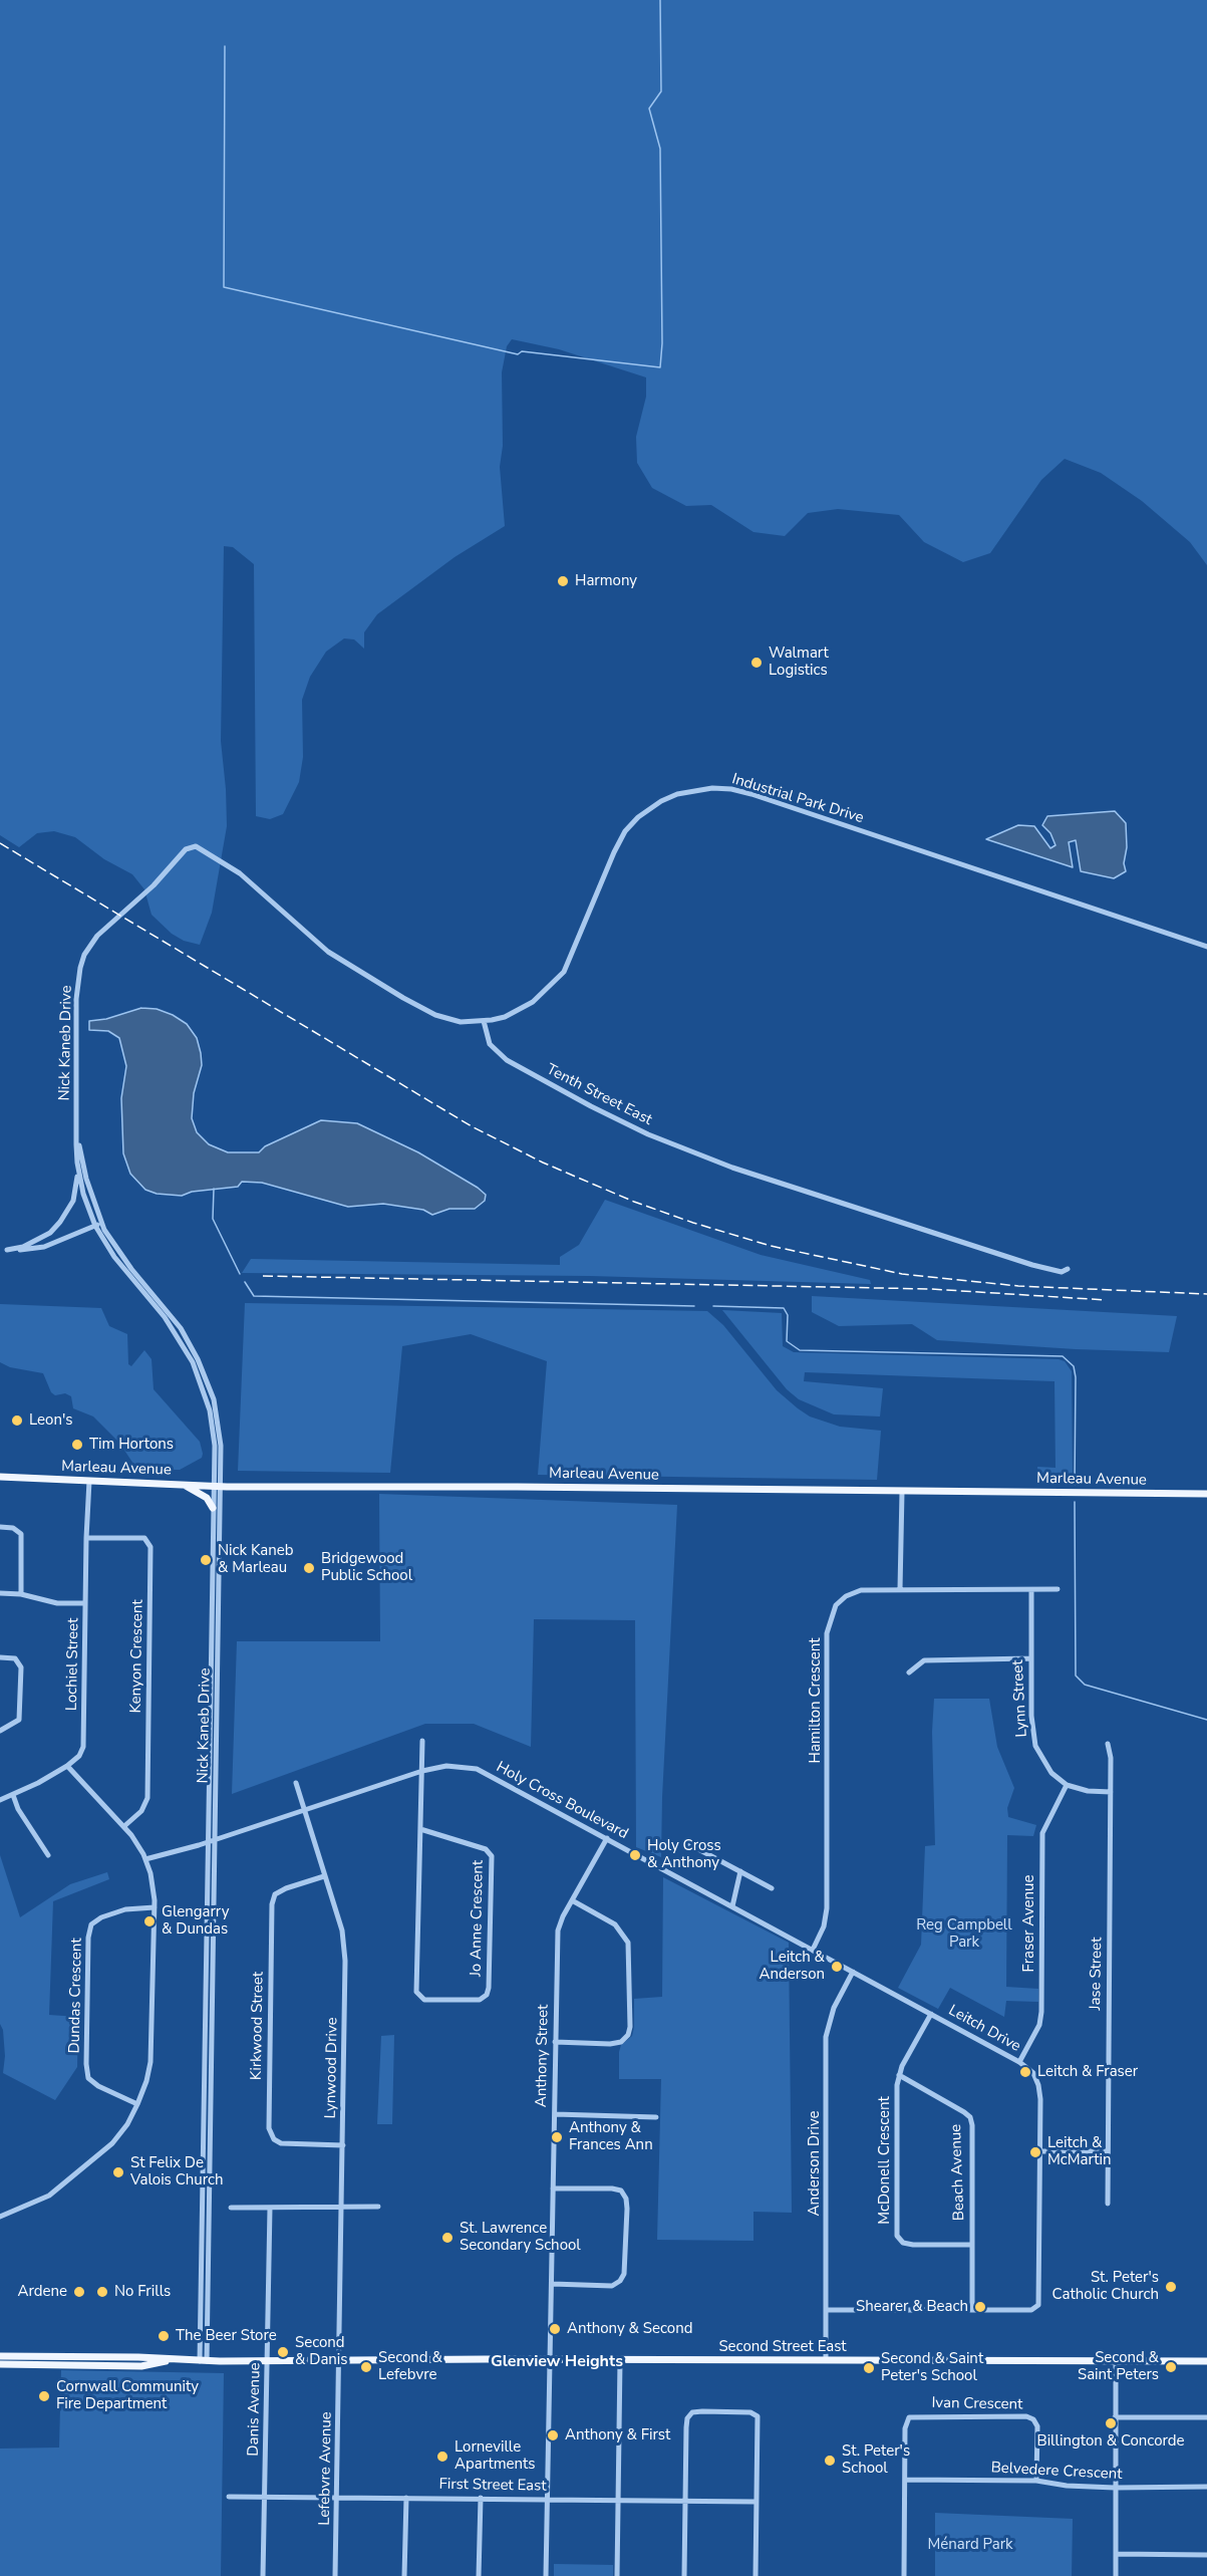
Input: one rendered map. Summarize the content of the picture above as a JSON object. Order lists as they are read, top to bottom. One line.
{"streets":{"main road":["Marleau Avenue","Second Street East"],"street":["Industrial Park Drive","Nick Kaneb Drive","Tenth Street East","Kenyon Crescent","Lochiel Street","Lynn Street","Hamilton Crescent","Holy Cross Boulevard","Jo Anne Crescent","Fraser Avenue","Jase Street","Dundas Crescent","Kirkwood Street","Leitch Drive","Anthony Street","Lynwood Drive","McDonell Crescent","Anderson Drive","Beach Avenue","Ivan Crescent","Danis Avenue","Lefebvre Avenue","Belvedere Crescent","First Street East"]},"crossings":[["Industrial Park Drive","Nick Kaneb Drive"],["Industrial Park Drive","Tenth Street East"],["Nick Kaneb Drive","Tenth Street East"],["Nick Kaneb Drive","Marleau Avenue"],["Nick Kaneb Drive","Holy Cross Boulevard"],["Nick Kaneb Drive","Second Street East"],["Marleau Avenue","Lochiel Street"],["Kenyon Crescent","Lochiel Street"],["Lynn Street","Hamilton Crescent"],["Lynn Street","Fraser Avenue"],["Hamilton Crescent","Holy Cross Boulevard"],["Hamilton Crescent","Leitch Drive"],["Holy Cross Boulevard","Leitch Drive"],["Holy Cross Boulevard","Anthony Street"],["Holy Cross Boulevard","Lynwood Drive"],["Fraser Avenue","Leitch Drive"],["Kirkwood Street","Lynwood Drive"],["Leitch Drive","McDonell Crescent"],["Leitch Drive","Anderson Drive"],["Leitch Drive","Beach Avenue"],["Anthony Street","Second Street East"],["Anthony Street","First Street East"],["Lynwood Drive","Second Street East"],["Lynwood Drive","Lefebvre Avenue"],["McDonell Crescent","Beach Avenue"],["Anderson Drive","Second Street East"],["Second Street East","Danis Avenue"],["Second Street East","Lefebvre Avenue"],["Ivan Crescent","Belvedere Crescent"],["Danis Avenue","First Street East"],["Lefebvre Avenue","First Street East"]],"districts":["Glenview Heights"],"parks":["Reg Campbell Park","Ménard Park"],"places":["Harmony","Walmart Logistics","Leon's","Tim Hortons","Nick Kaneb & Marleau","Bridgewood Public School","Holy Cross & Anthony","Glengarry & Dundas","Leitch & Anderson","Leitch & Fraser","Anthony & Frances Ann","Leitch & McMartin","St Felix De Valois Church","St. Lawrence Secondary School","St. Peter's Catholic Church","Ardene","No Frills","Shearer & Beach","Anthony & Second","The Beer Store","Second & Danis","Second & Lefebvre","Second & Saint Peters","Second & Saint Peter's School","Cornwall Community Fire Department","Billington & Concorde","Anthony & First","Lorneville Apartments","St. Peter's School"]}
